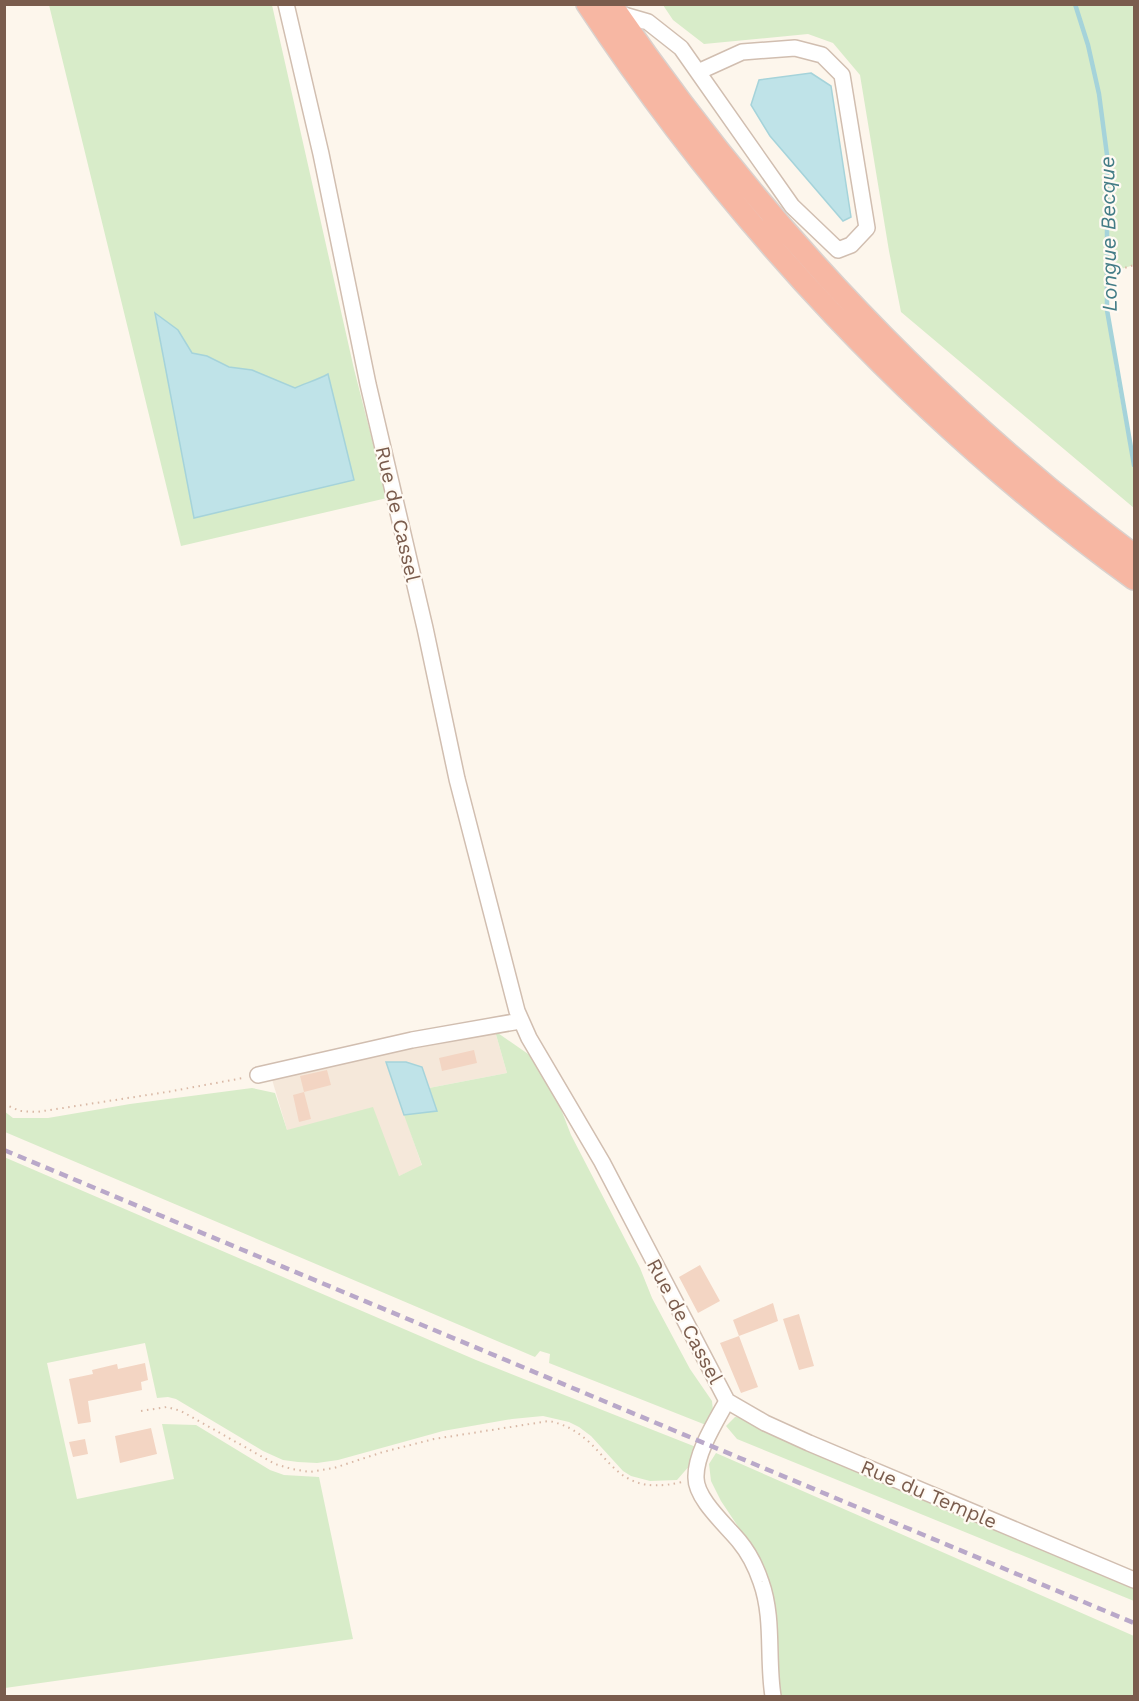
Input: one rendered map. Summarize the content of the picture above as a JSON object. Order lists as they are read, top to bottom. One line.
{"streets":{"street":["Rue de Cassel","Rue du Temple"]},"crossings":[["Rue de Cassel","Rue du Temple"]],"water":["Longue Becque"]}
